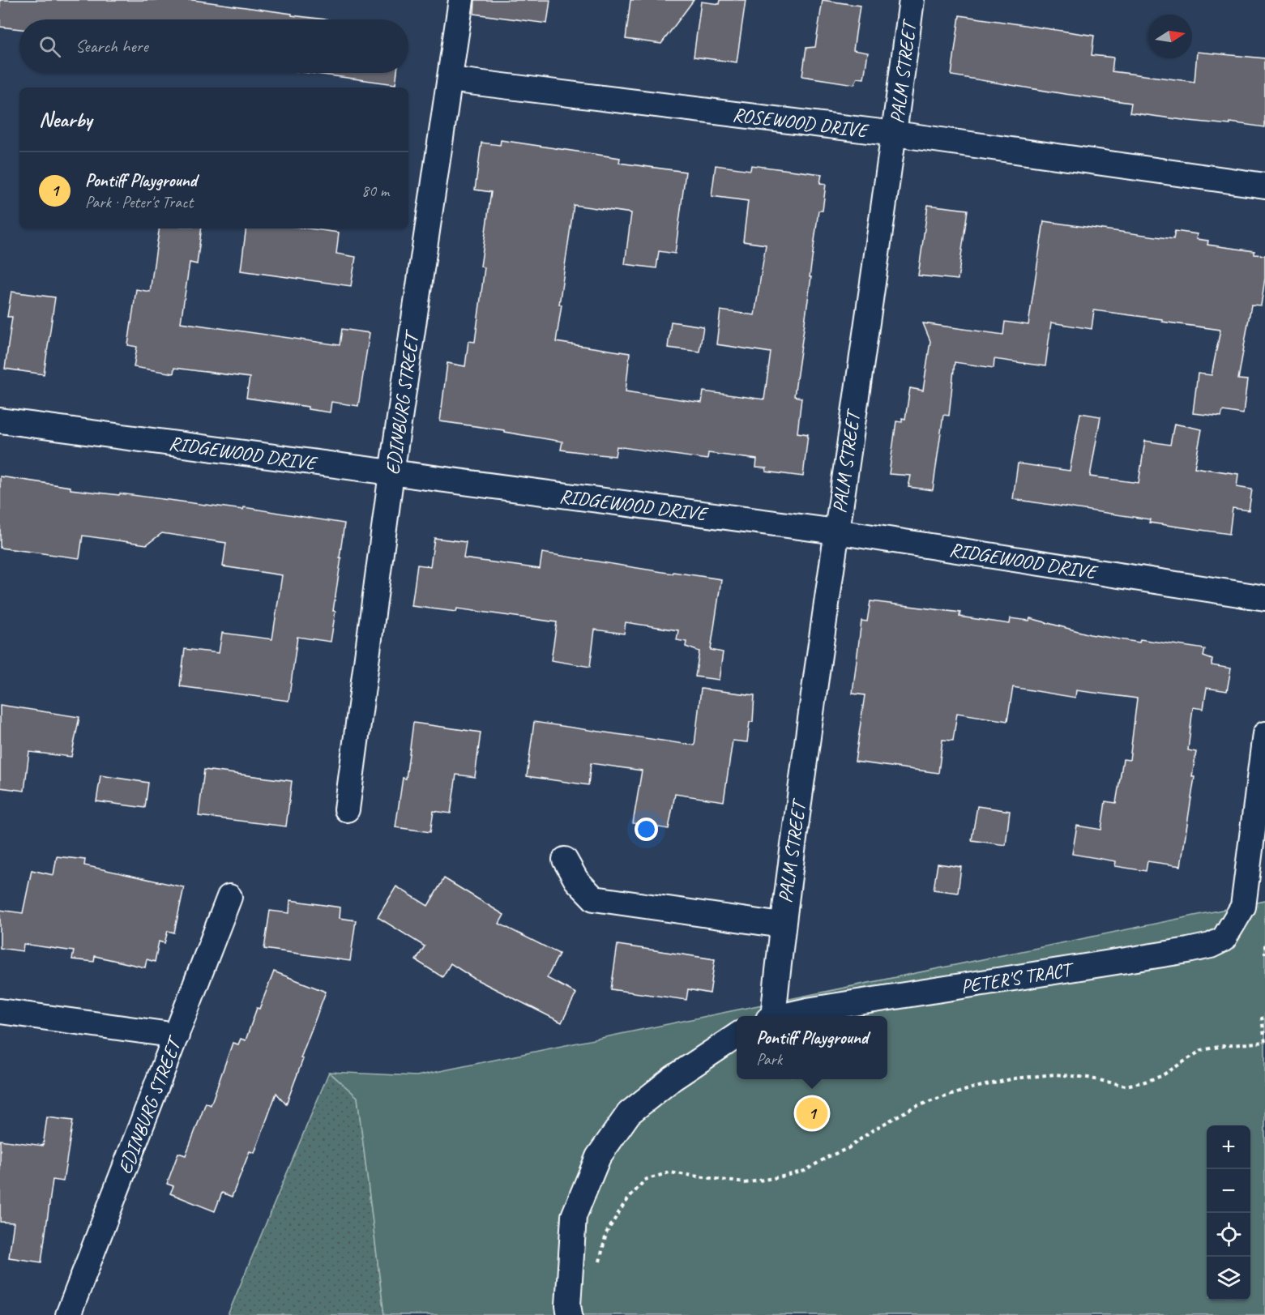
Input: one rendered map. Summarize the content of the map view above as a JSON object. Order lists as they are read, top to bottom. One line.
{"streets":{"street":["PALM STREET","ROSEWOOD DRIVE","EDINBURG STREET","RIDGEWOOD DRIVE","PETER'S TRACT"]},"crossings":[["PALM STREET","ROSEWOOD DRIVE"],["PALM STREET","RIDGEWOOD DRIVE"],["ROSEWOOD DRIVE","EDINBURG STREET"],["EDINBURG STREET","RIDGEWOOD DRIVE"]],"north":"right","page":{"search":"Search here","heading":"Nearby","list":[{"mark":"1","name":"Pontiff Playground","note":"Park · Peter's Tract","value":"80 m"}],"popup":["Pontiff Playground","Park"],"pins":"1","map_buttons":["+","−"]}}
